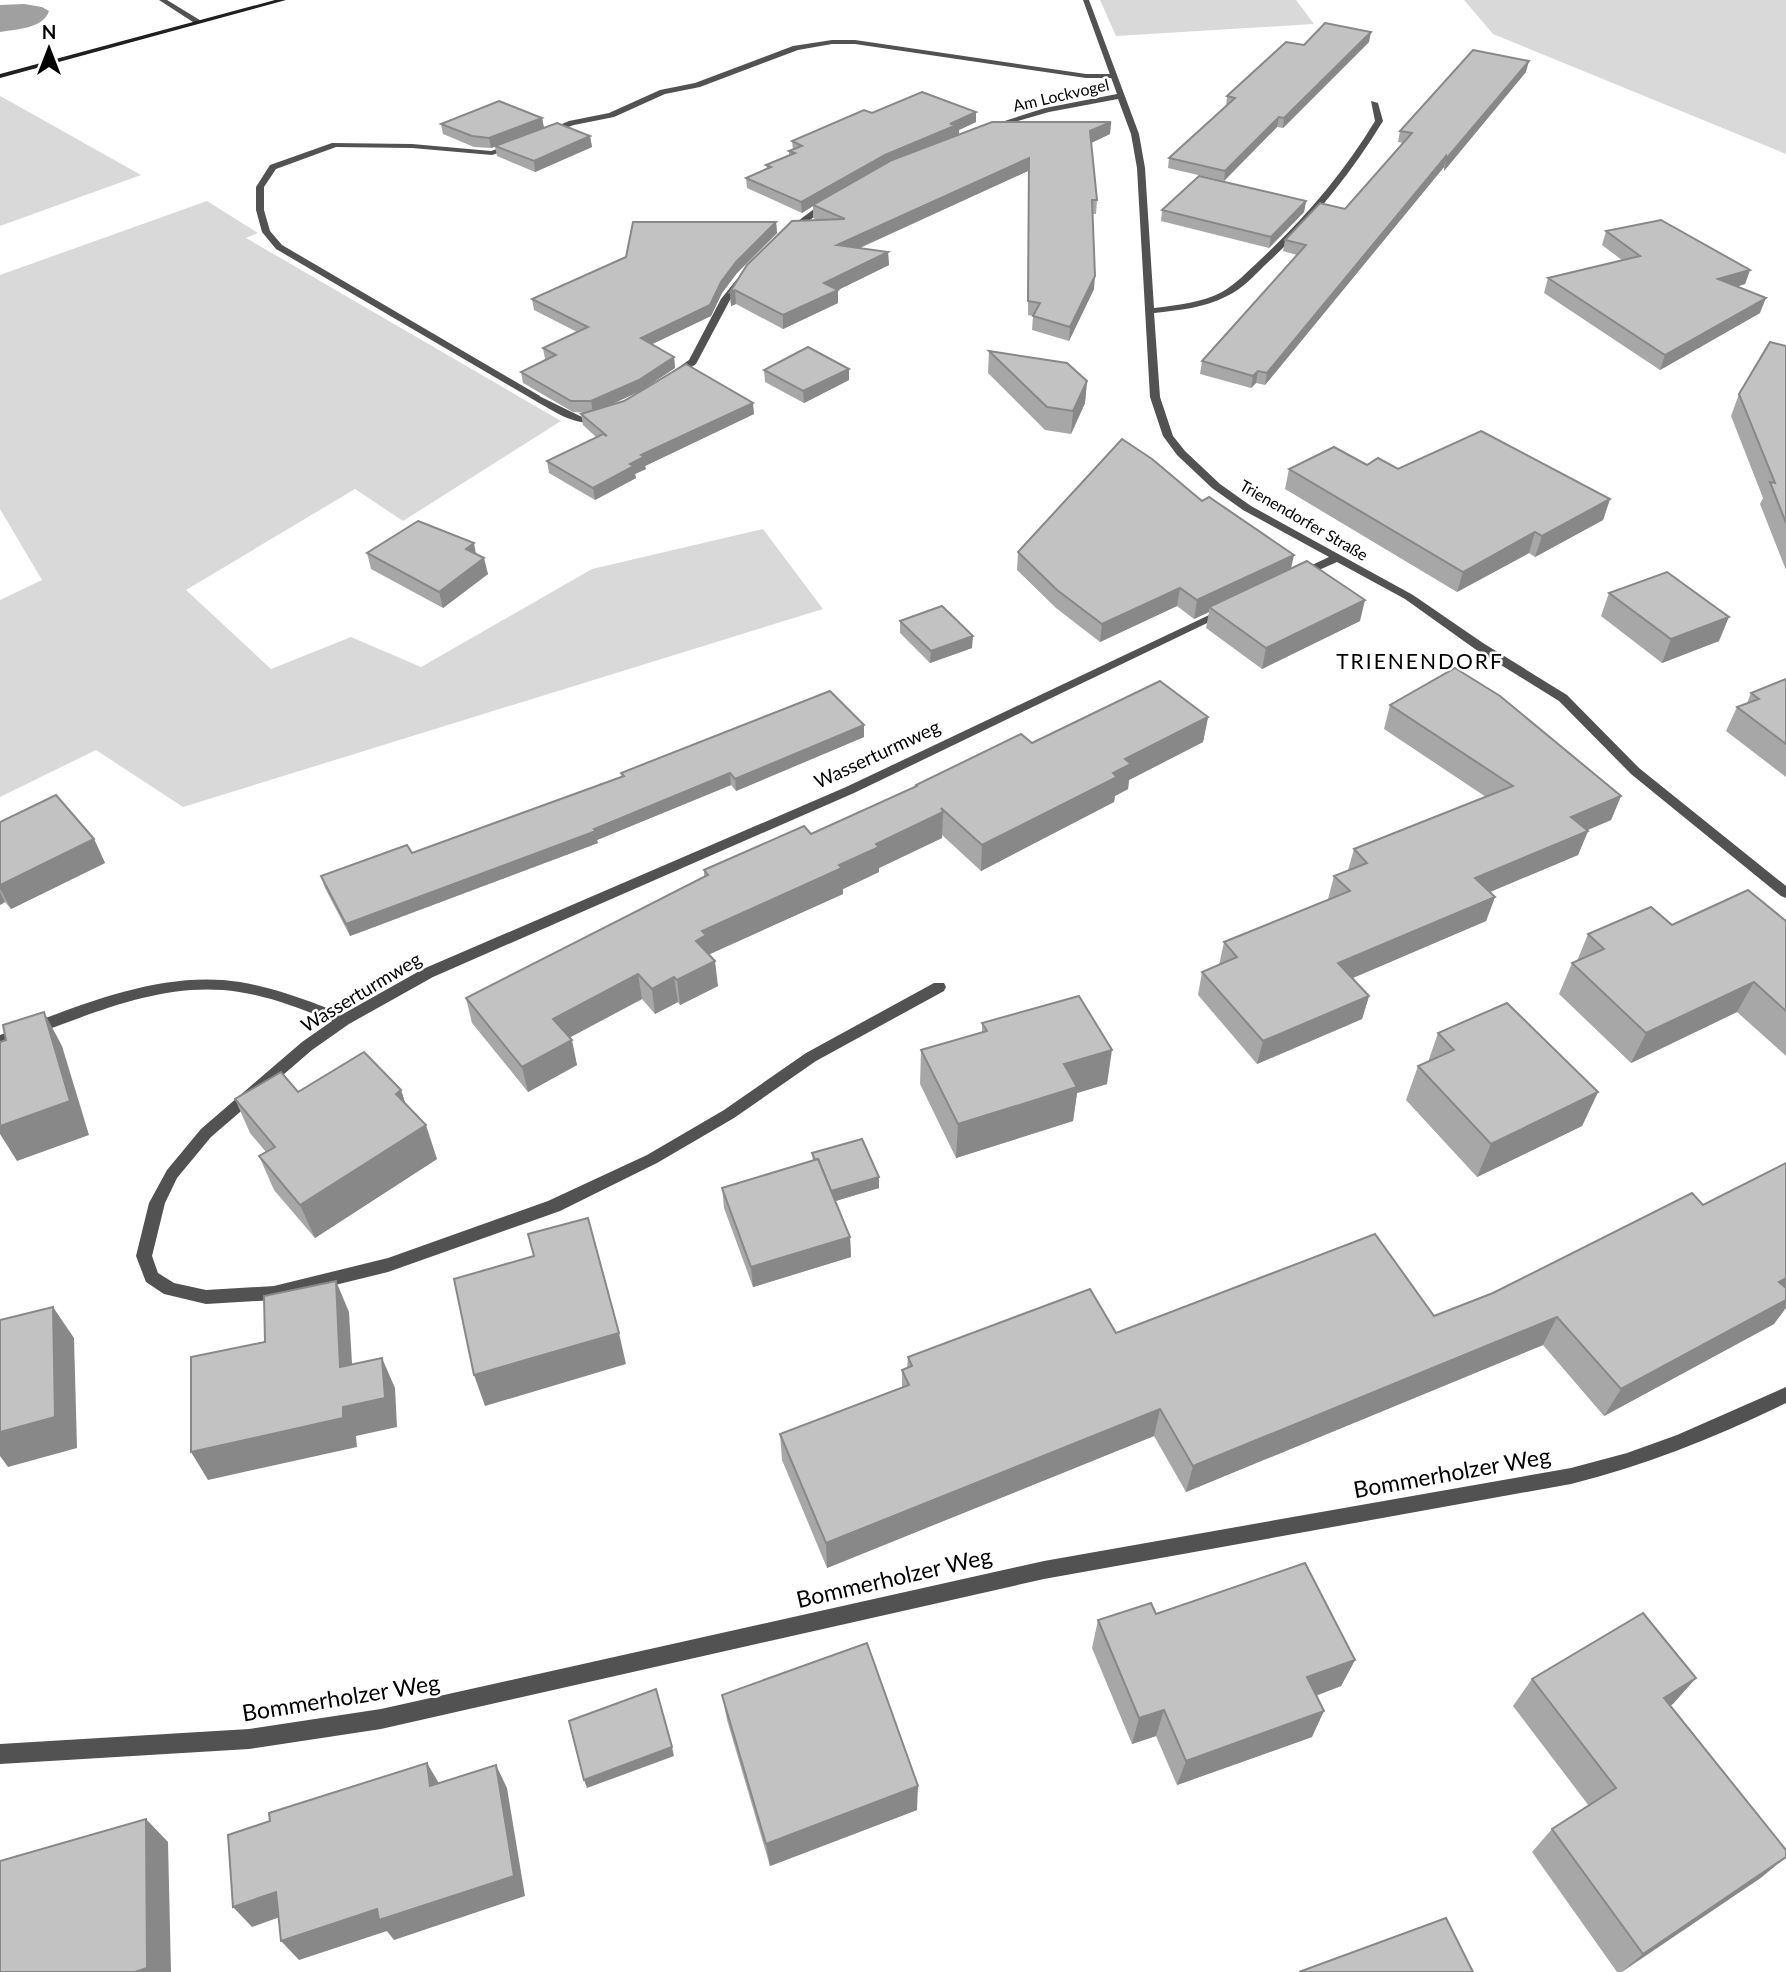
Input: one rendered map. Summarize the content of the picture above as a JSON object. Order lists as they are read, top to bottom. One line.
{"streets":{"street":["Am Lockvogel","Trienendorfer Straße","Wasserturmweg","Bommerholzer Weg"]},"crossings":[["Am Lockvogel","Trienendorfer Straße"]],"districts":["TRIENENDORF"],"north":"top"}
